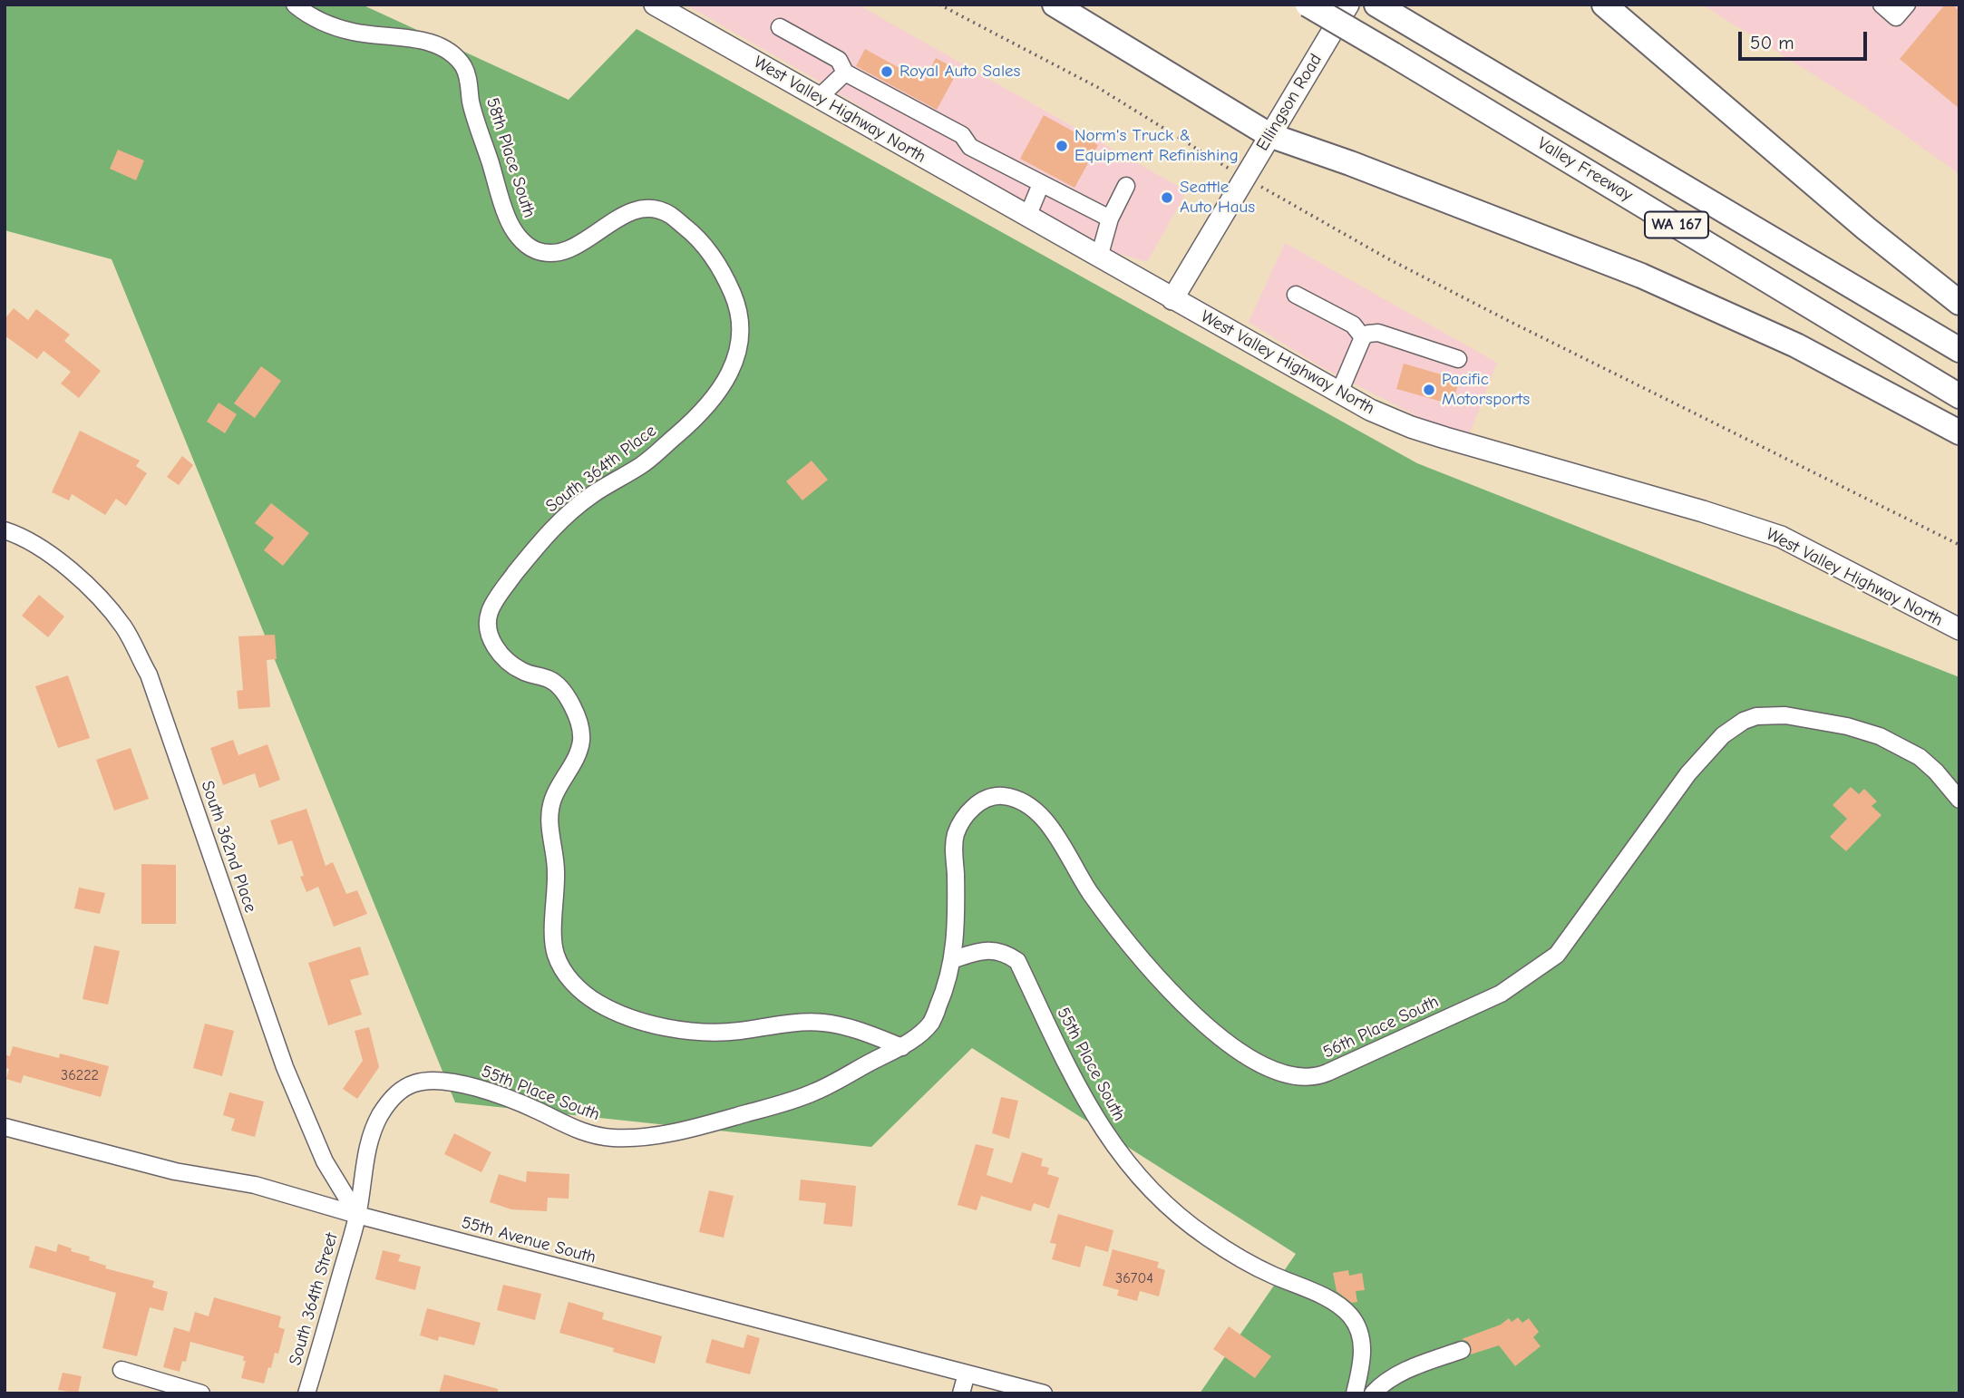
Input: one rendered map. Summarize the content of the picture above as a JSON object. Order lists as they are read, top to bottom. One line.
{"streets":{"highway":["Valley Freeway","WA 167"],"main road":["Ellingson Road","West Valley Highway North"],"street":["58th Place South","South 364th Place","South 362nd Place","56th Place South","55th Place South","55th Avenue South","South 364th Street"]},"crossings":[["Ellingson Road","West Valley Highway North"],["58th Place South","South 364th Place"],["South 364th Place","56th Place South"],["South 364th Place","55th Place South"],["South 362nd Place","55th Place South"],["South 362nd Place","55th Avenue South"],["South 362nd Place","South 364th Street"],["56th Place South","55th Place South"],["55th Place South","55th Avenue South"],["55th Place South","South 364th Street"],["55th Avenue South","South 364th Street"]],"places":["Royal Auto Sales","Norm's Truck & Equipment Refinishing","Seattle Auto Haus","Pacific Motorsports"],"house_numbers":["36222","36704"],"scale_bar":"50 m"}
